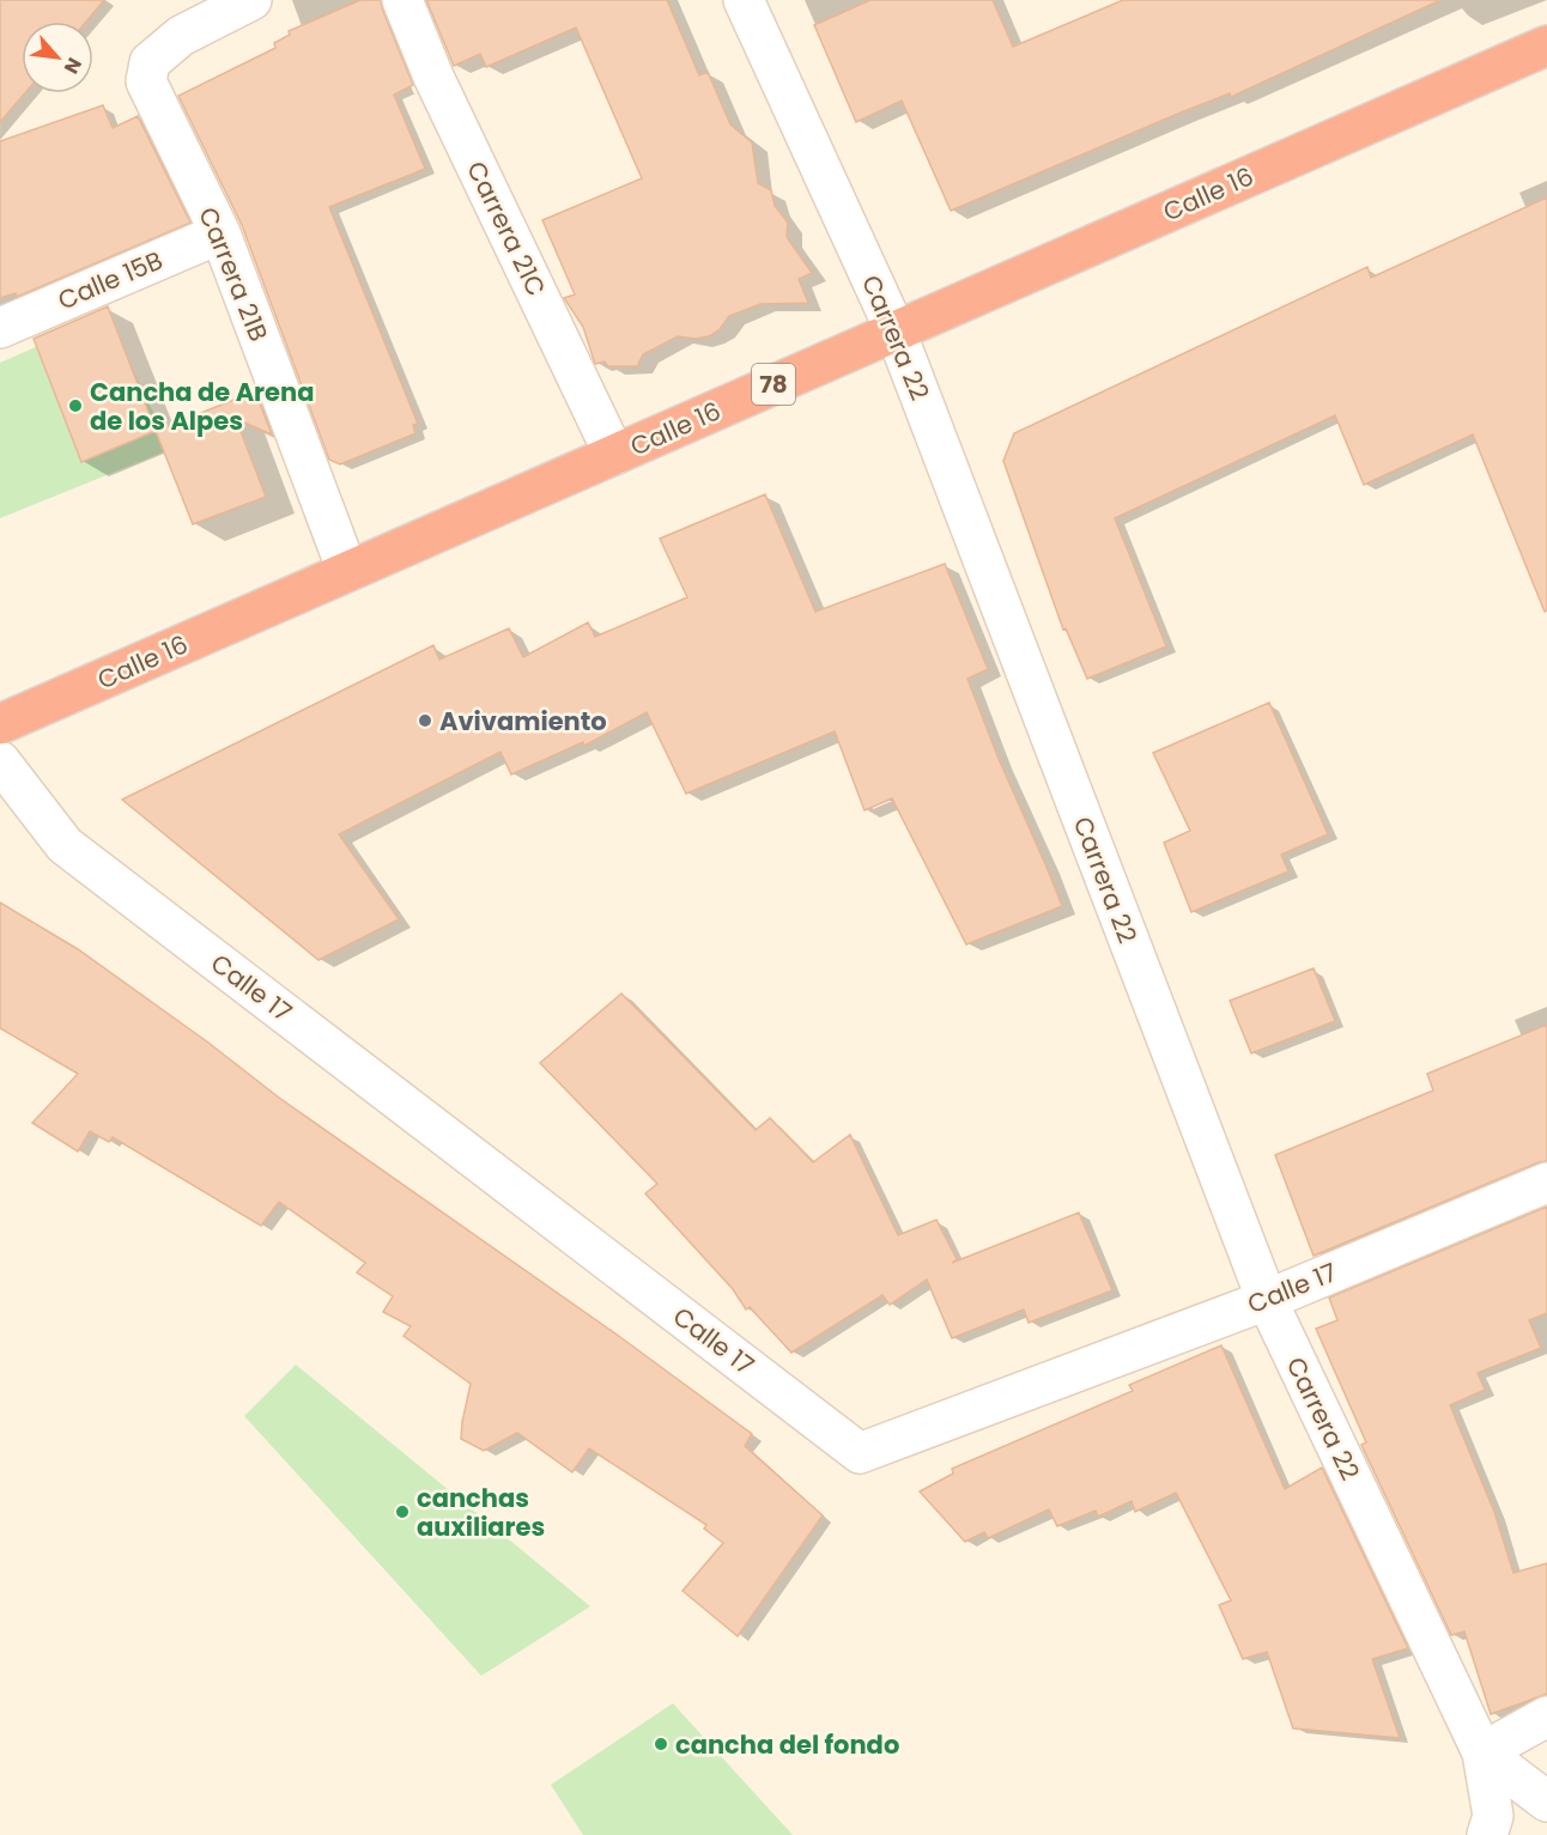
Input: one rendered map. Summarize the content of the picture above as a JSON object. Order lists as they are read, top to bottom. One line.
{"streets":{"highway":["Calle 16","78"],"street":["Carrera 21C","Carrera 21B","Calle 15B","Carrera 22","Calle 17"]},"crossings":[["Calle 16","Carrera 21C"],["Calle 16","Carrera 21B"],["Calle 16","Carrera 22"],["Carrera 21B","Calle 15B"],["Carrera 22","Calle 17"]],"places":["Cancha de Arena de los Alpes","Avivamiento","canchas auxiliares","cancha del fondo"],"north":"bottom right"}
